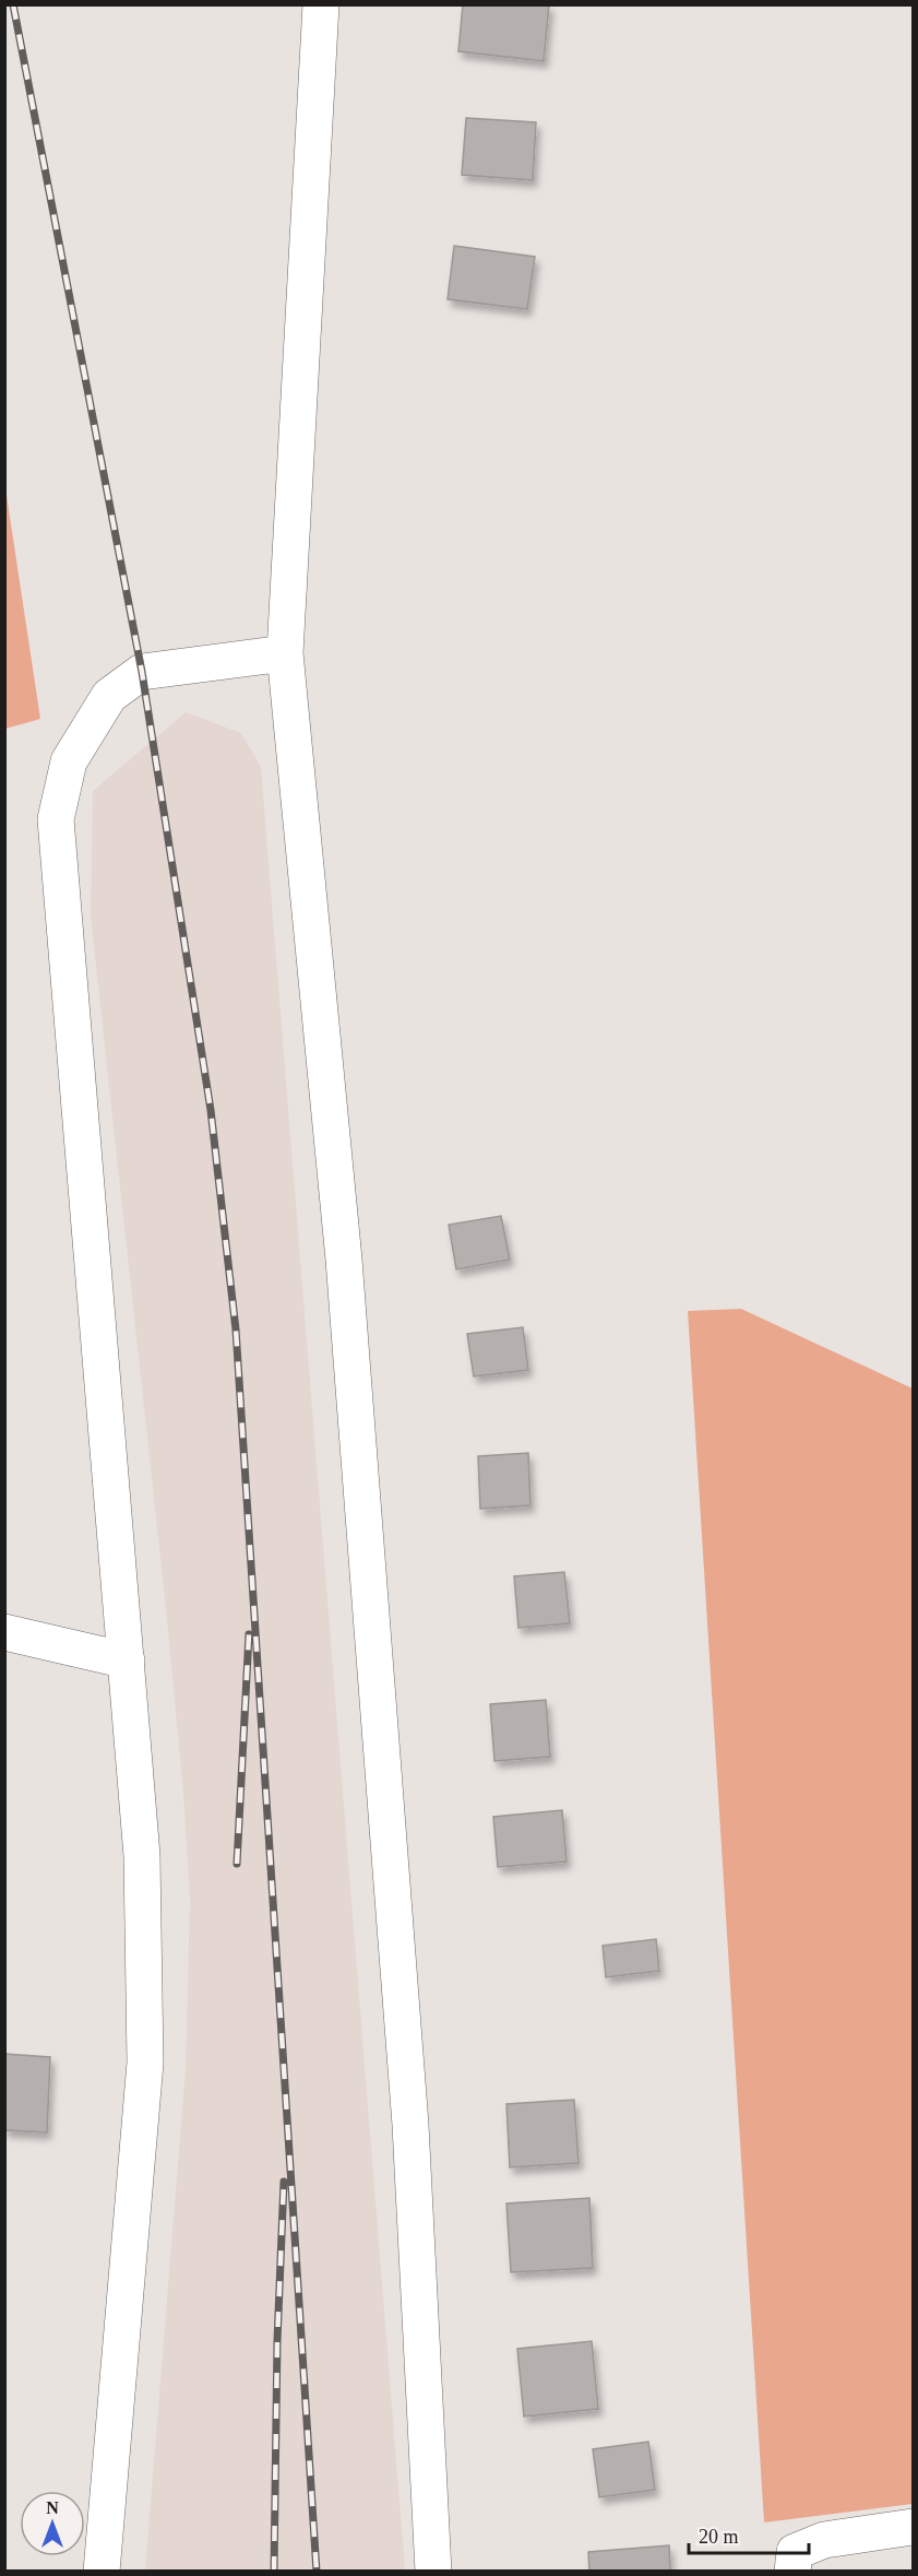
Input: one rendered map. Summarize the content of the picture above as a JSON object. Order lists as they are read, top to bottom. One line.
{"scale_bar":"20 m","north":"top"}
